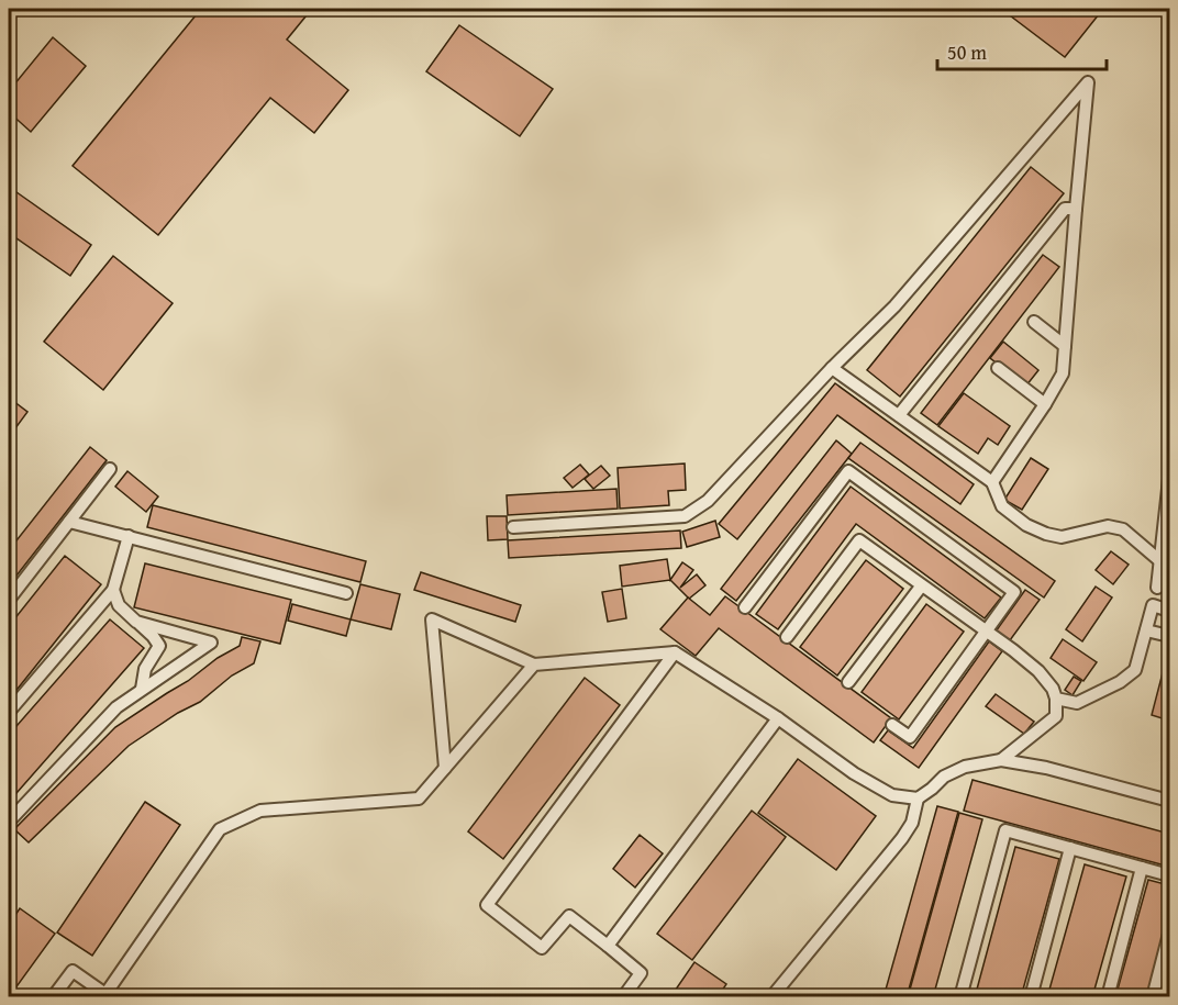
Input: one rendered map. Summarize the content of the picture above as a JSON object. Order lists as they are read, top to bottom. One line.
{"scale_bar":"50 m"}
